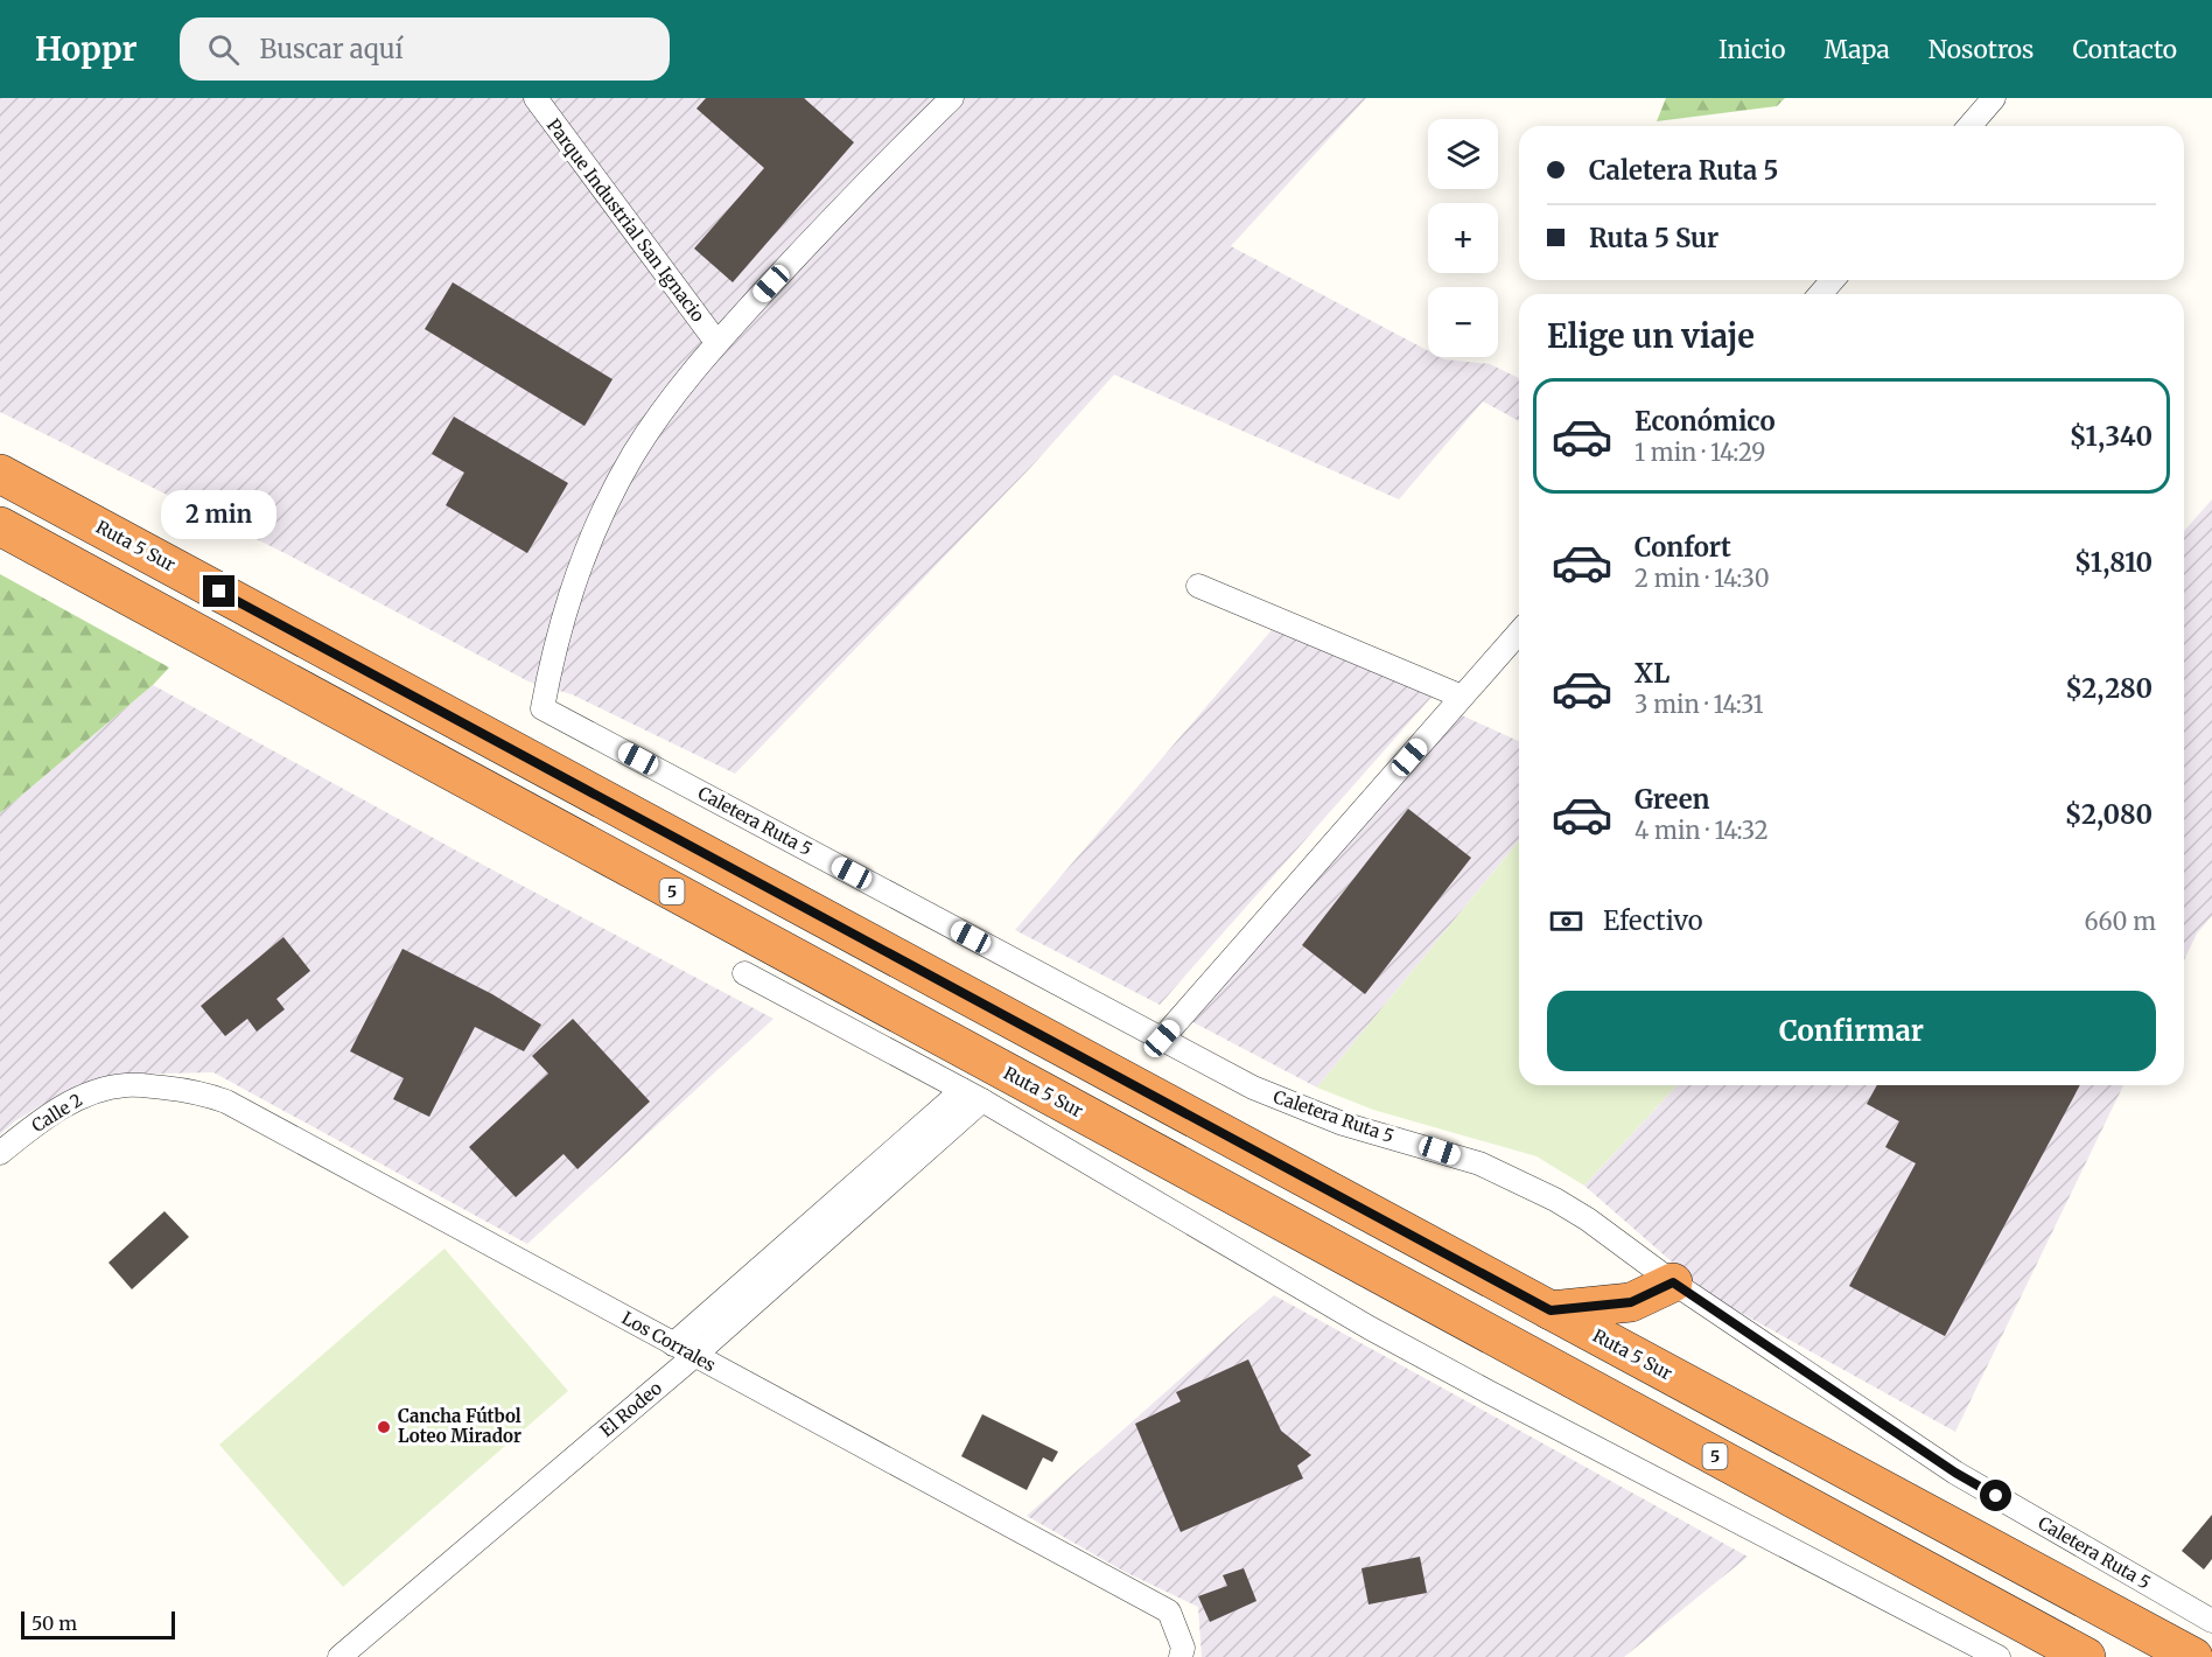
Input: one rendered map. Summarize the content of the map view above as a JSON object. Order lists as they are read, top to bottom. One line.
{"streets":{"highway":["Ruta 5 Sur","5"],"street":["Parque Industrial San Ignacio","Caletera Ruta 5","Calle 2","Los Corrales","El Rodeo"]},"crossings":[["Parque Industrial San Ignacio","Caletera Ruta 5"],["Calle 2","Los Corrales"],["Los Corrales","El Rodeo"]],"places":["Cancha Fútbol Loteo Mirador"],"scale_bar":"50 m","page":{"header":"Hoppr","search":"Buscar aquí","nav":["Inicio","Mapa","Nosotros","Contacto"],"map_buttons":["+","−"],"banner":["Caletera Ruta 5","Ruta 5 Sur"],"heading":"Elige un viaje","list":[{"name":"Económico","note":"1 min · 14:29","value":"$1,340"},{"name":"Confort","note":"2 min · 14:30","value":"$1,810"},{"name":"XL","note":"3 min · 14:31","value":"$2,280"},{"name":"Green","note":"4 min · 14:32","value":"$2,080"}],"bubble":"2 min","pay":["Efectivo","660 m"],"buttons":"Confirmar","scale":"50 m"}}
